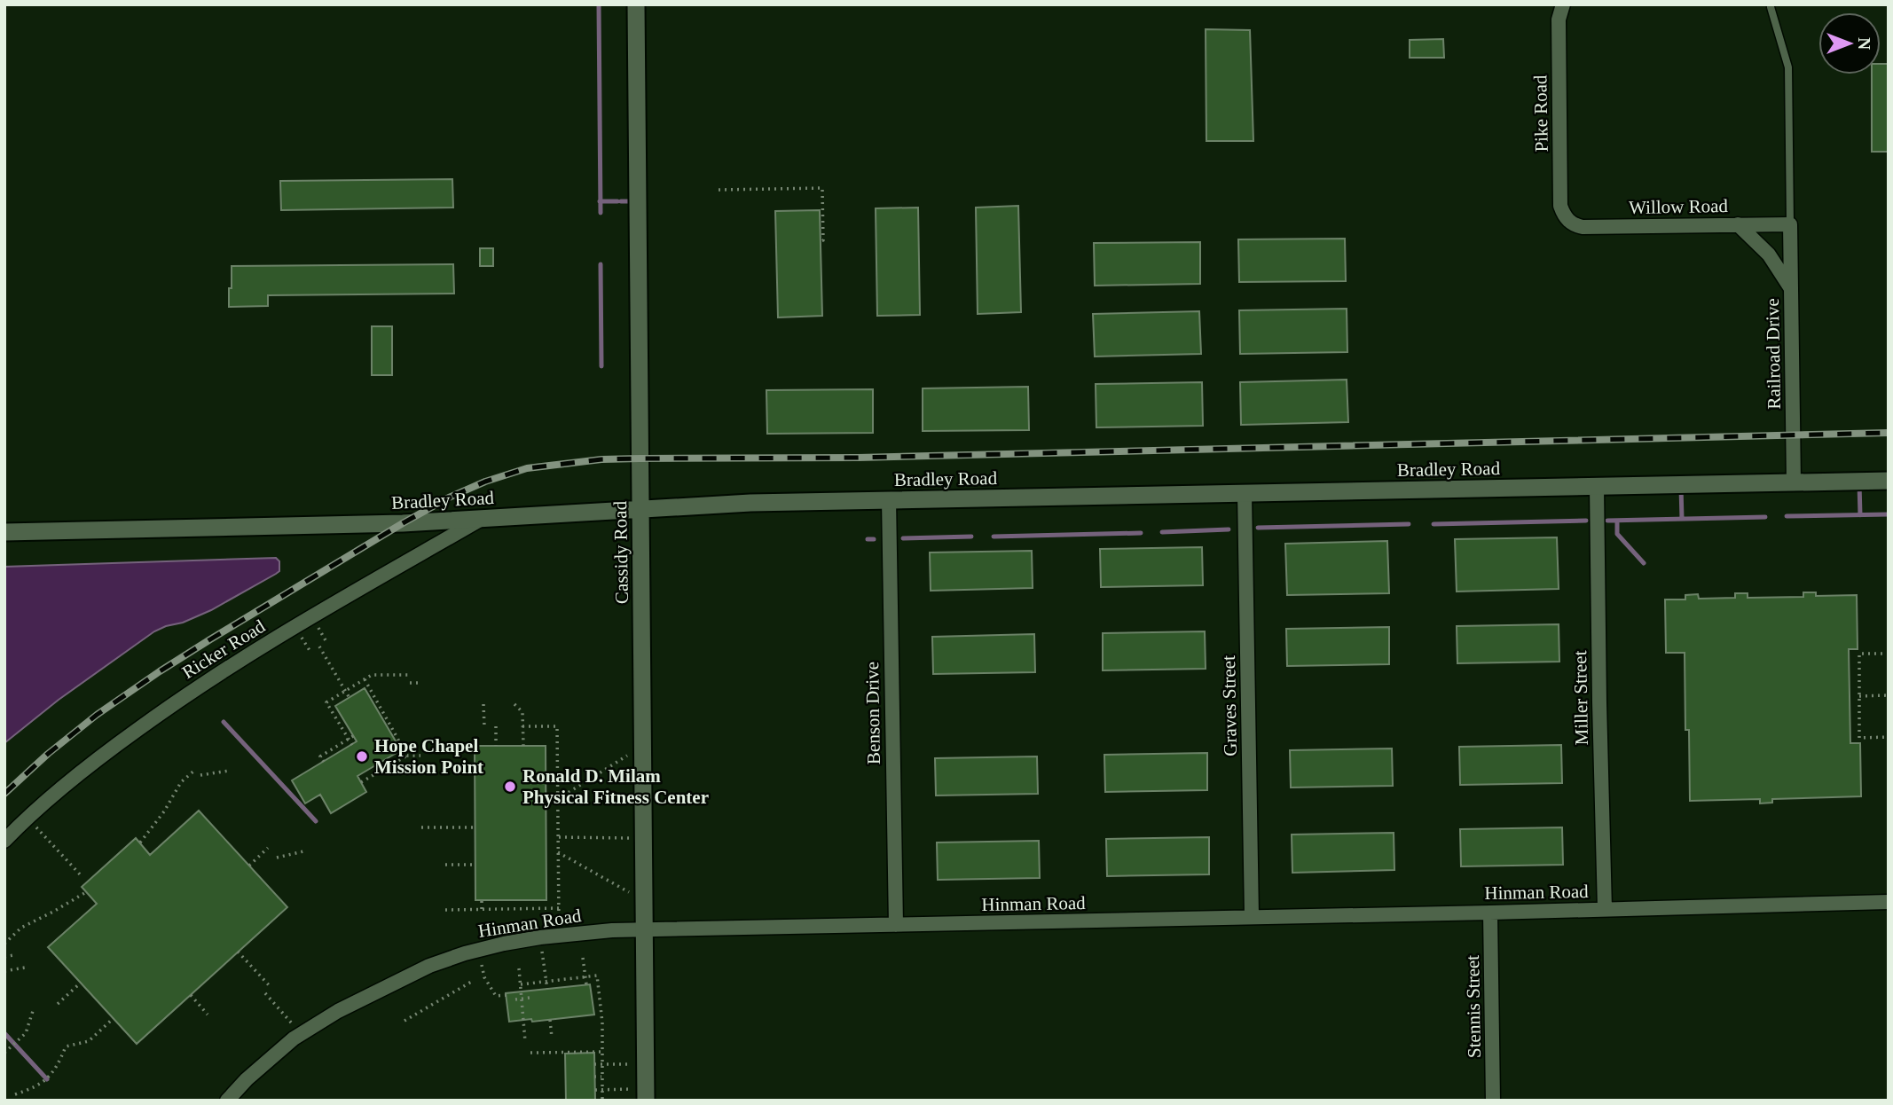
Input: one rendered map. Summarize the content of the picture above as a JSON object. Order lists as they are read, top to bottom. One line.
{"streets":{"street":["Pike Road","Willow Road","Railroad Drive","Bradley Road","Cassidy Road","Ricker Road","Miller Street","Graves Street","Benson Drive","Hinman Road","Stennis Street"]},"crossings":[["Pike Road","Willow Road"],["Willow Road","Railroad Drive"],["Railroad Drive","Bradley Road"],["Bradley Road","Cassidy Road"],["Bradley Road","Ricker Road"],["Bradley Road","Miller Street"],["Bradley Road","Graves Street"],["Bradley Road","Benson Drive"],["Cassidy Road","Hinman Road"],["Miller Street","Hinman Road"],["Graves Street","Hinman Road"],["Benson Drive","Hinman Road"],["Hinman Road","Stennis Street"]],"places":["Hope Chapel Mission Point","Ronald D. Milam Physical Fitness Center"],"north":"right"}
